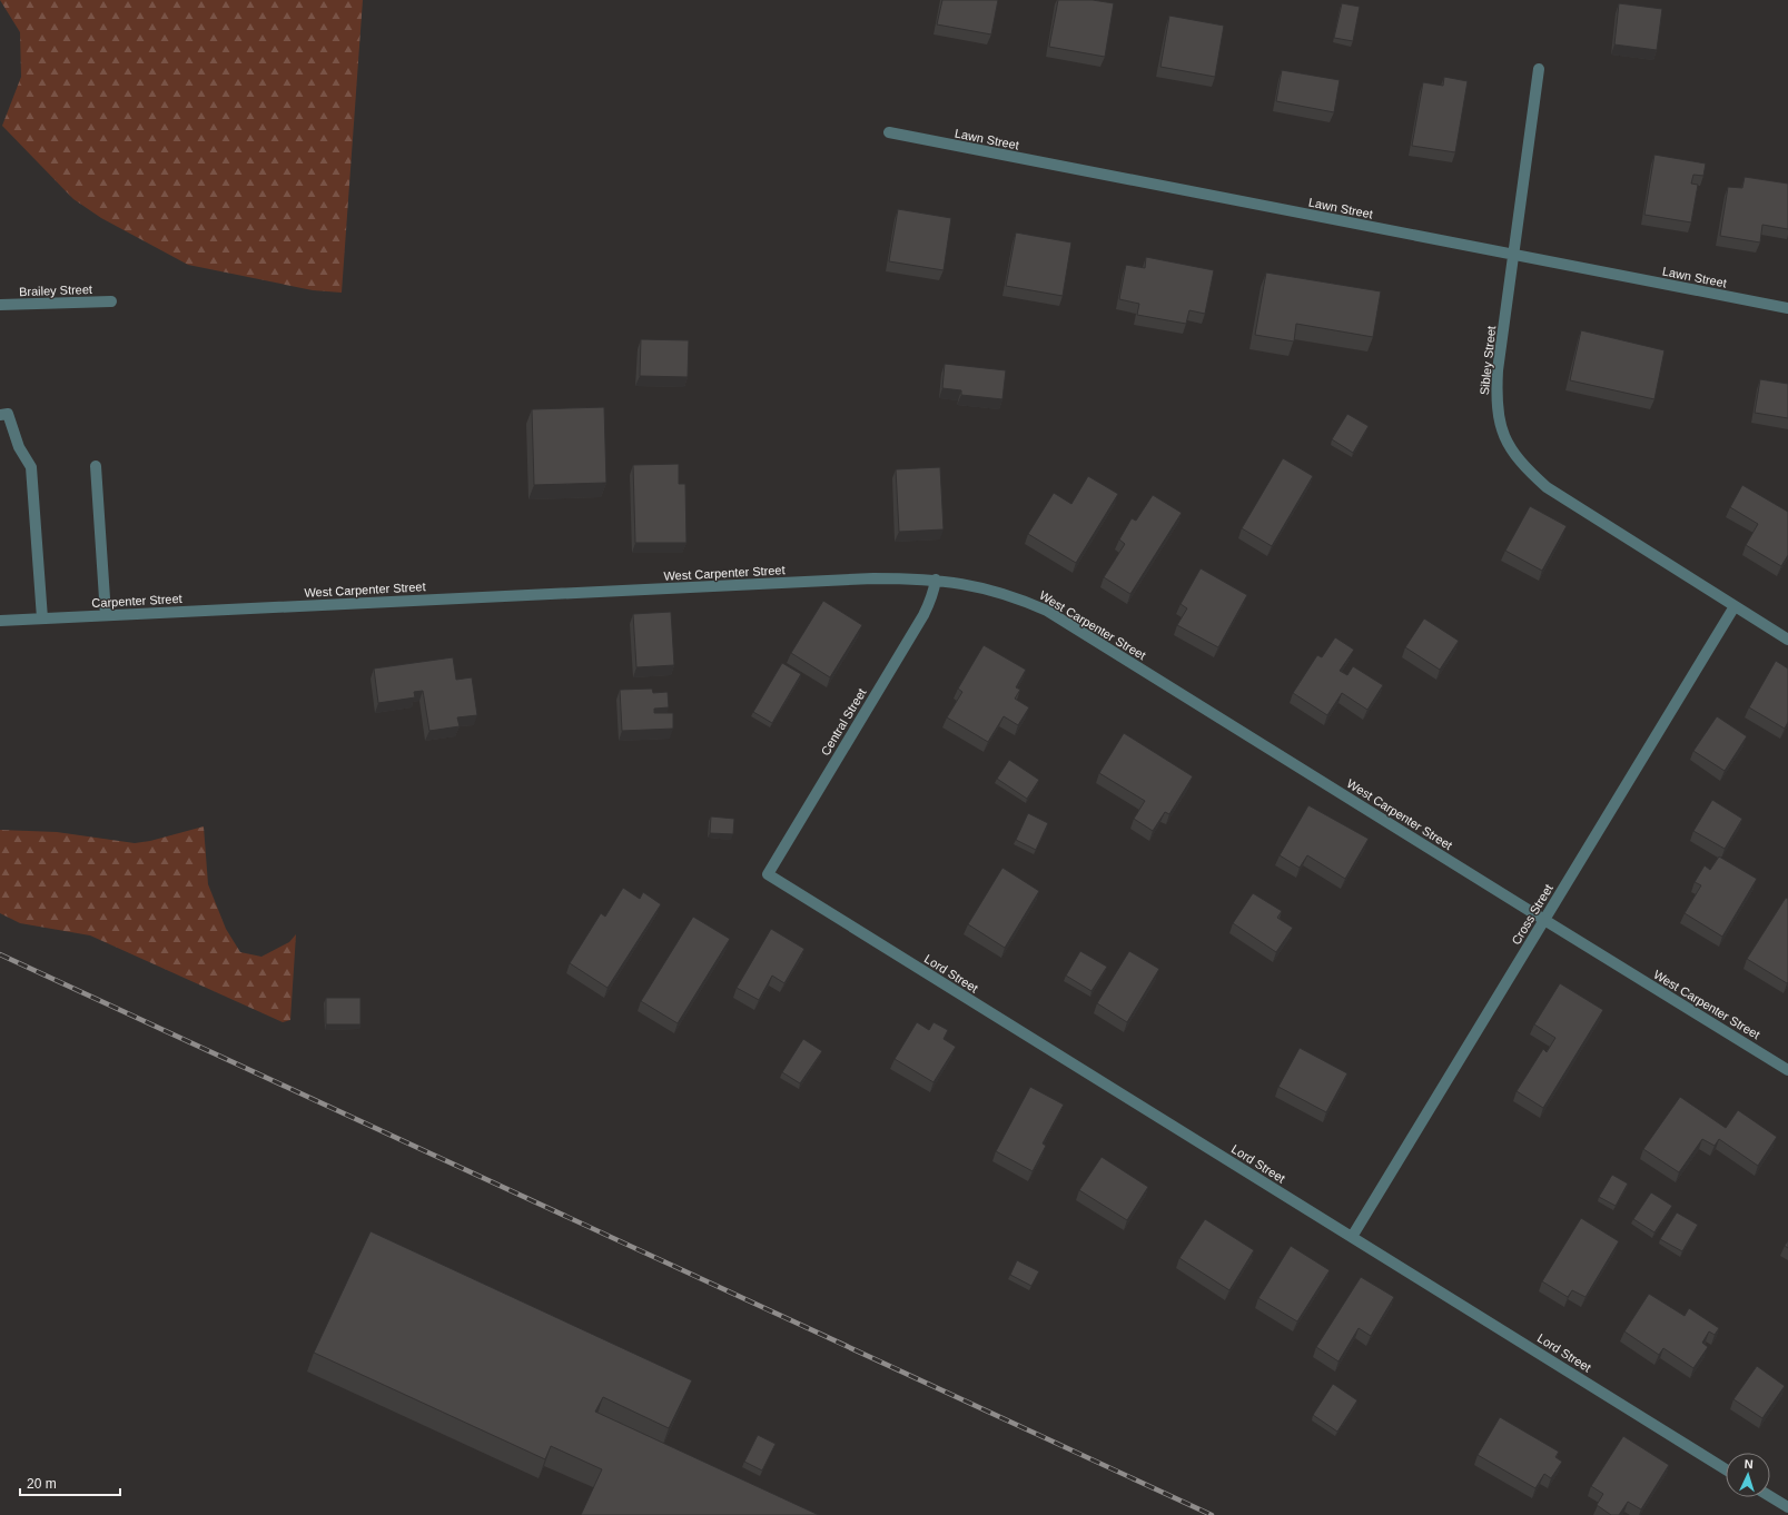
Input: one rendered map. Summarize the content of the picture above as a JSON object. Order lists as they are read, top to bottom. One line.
{"streets":{"street":["Lawn Street","Brailey Street","Sibley Street","West Carpenter Street","Carpenter Street","Central Street","Cross Street","Lord Street"]},"crossings":[["Lawn Street","Sibley Street"],["Sibley Street","Cross Street"],["West Carpenter Street","Carpenter Street"],["West Carpenter Street","Central Street"],["West Carpenter Street","Cross Street"],["Central Street","Lord Street"],["Cross Street","Lord Street"]],"scale_bar":"20 m","north":"top"}
